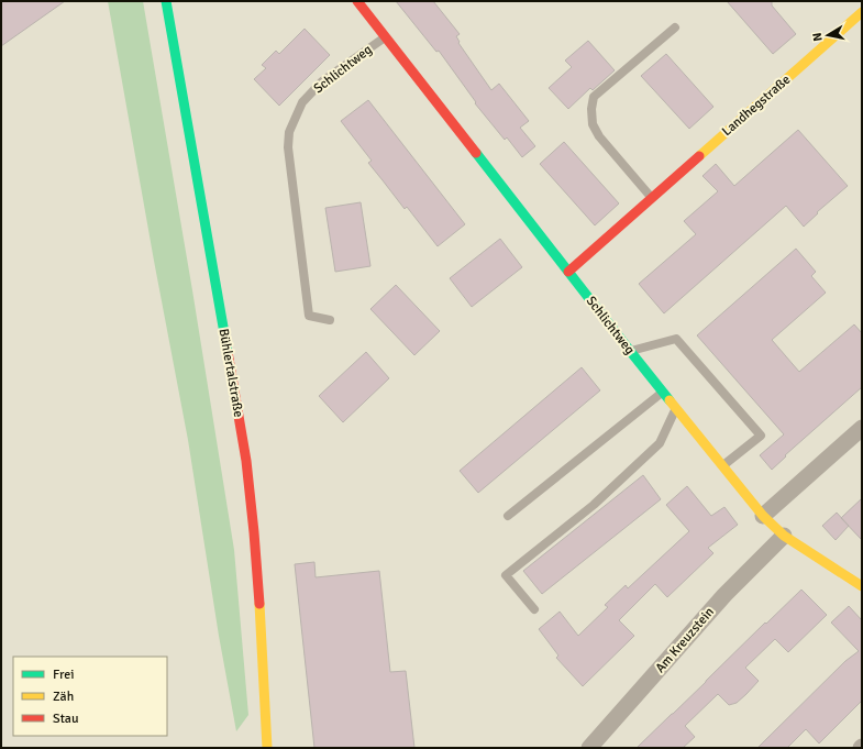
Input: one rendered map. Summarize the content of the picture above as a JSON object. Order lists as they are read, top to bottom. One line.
{"streets":{"street":["Schlichtweg","Landhegstraße","Bühlertalstraße","Am Kreuzstein"]},"crossings":[["Schlichtweg","Landhegstraße"],["Schlichtweg","Am Kreuzstein"]],"legend":["Frei","Zäh","Stau"],"north":"left"}
